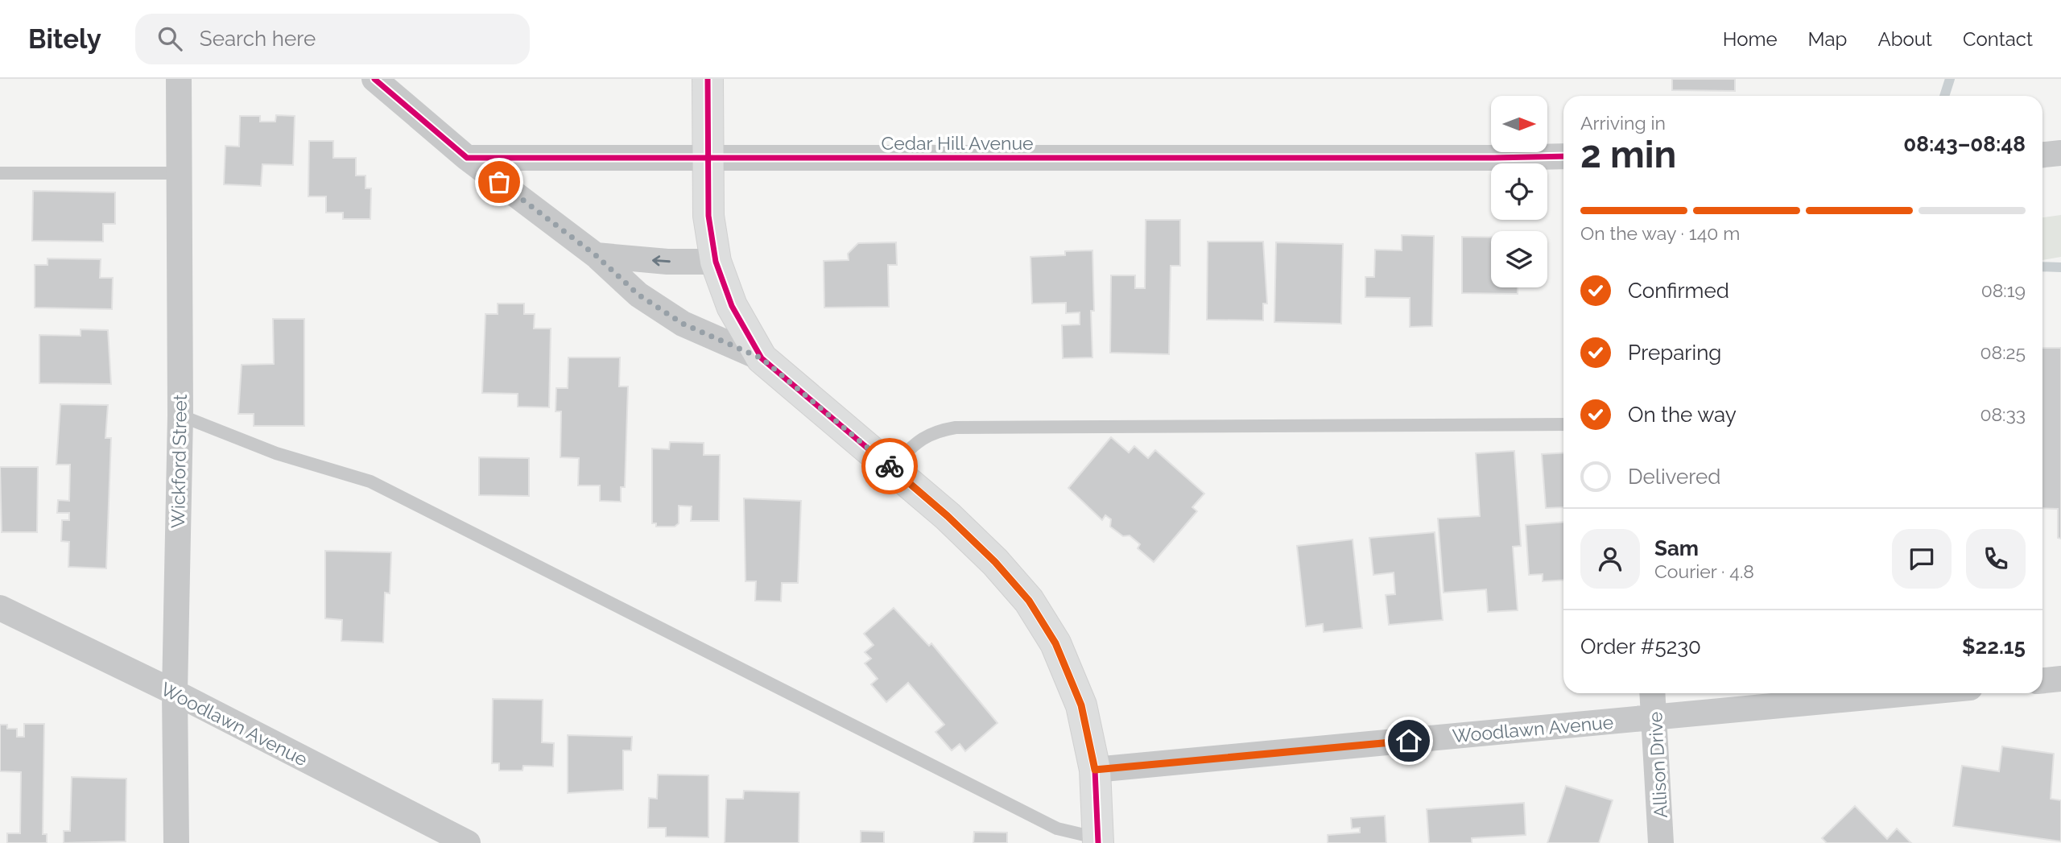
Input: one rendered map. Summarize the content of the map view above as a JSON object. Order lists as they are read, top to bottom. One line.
{"streets":{"street":["Cedar Hill Avenue","Wickford Street","Woodlawn Avenue","Allison Drive"]},"crossings":[["Wickford Street","Woodlawn Avenue"],["Woodlawn Avenue","Allison Drive"]],"north":"right","page":{"header":"Bitely","search":"Search here","nav":["Home","Map","About","Contact"],"heading":["2 min","Arriving in","08:43–08:48"],"panel":["Sam","Courier · 4.8","Order #5230","$22.15"],"bar":"On the way · 140 m","list":[["Confirmed","08:19"],["Preparing","08:25"],["On the way","08:33"],"Delivered"]}}
